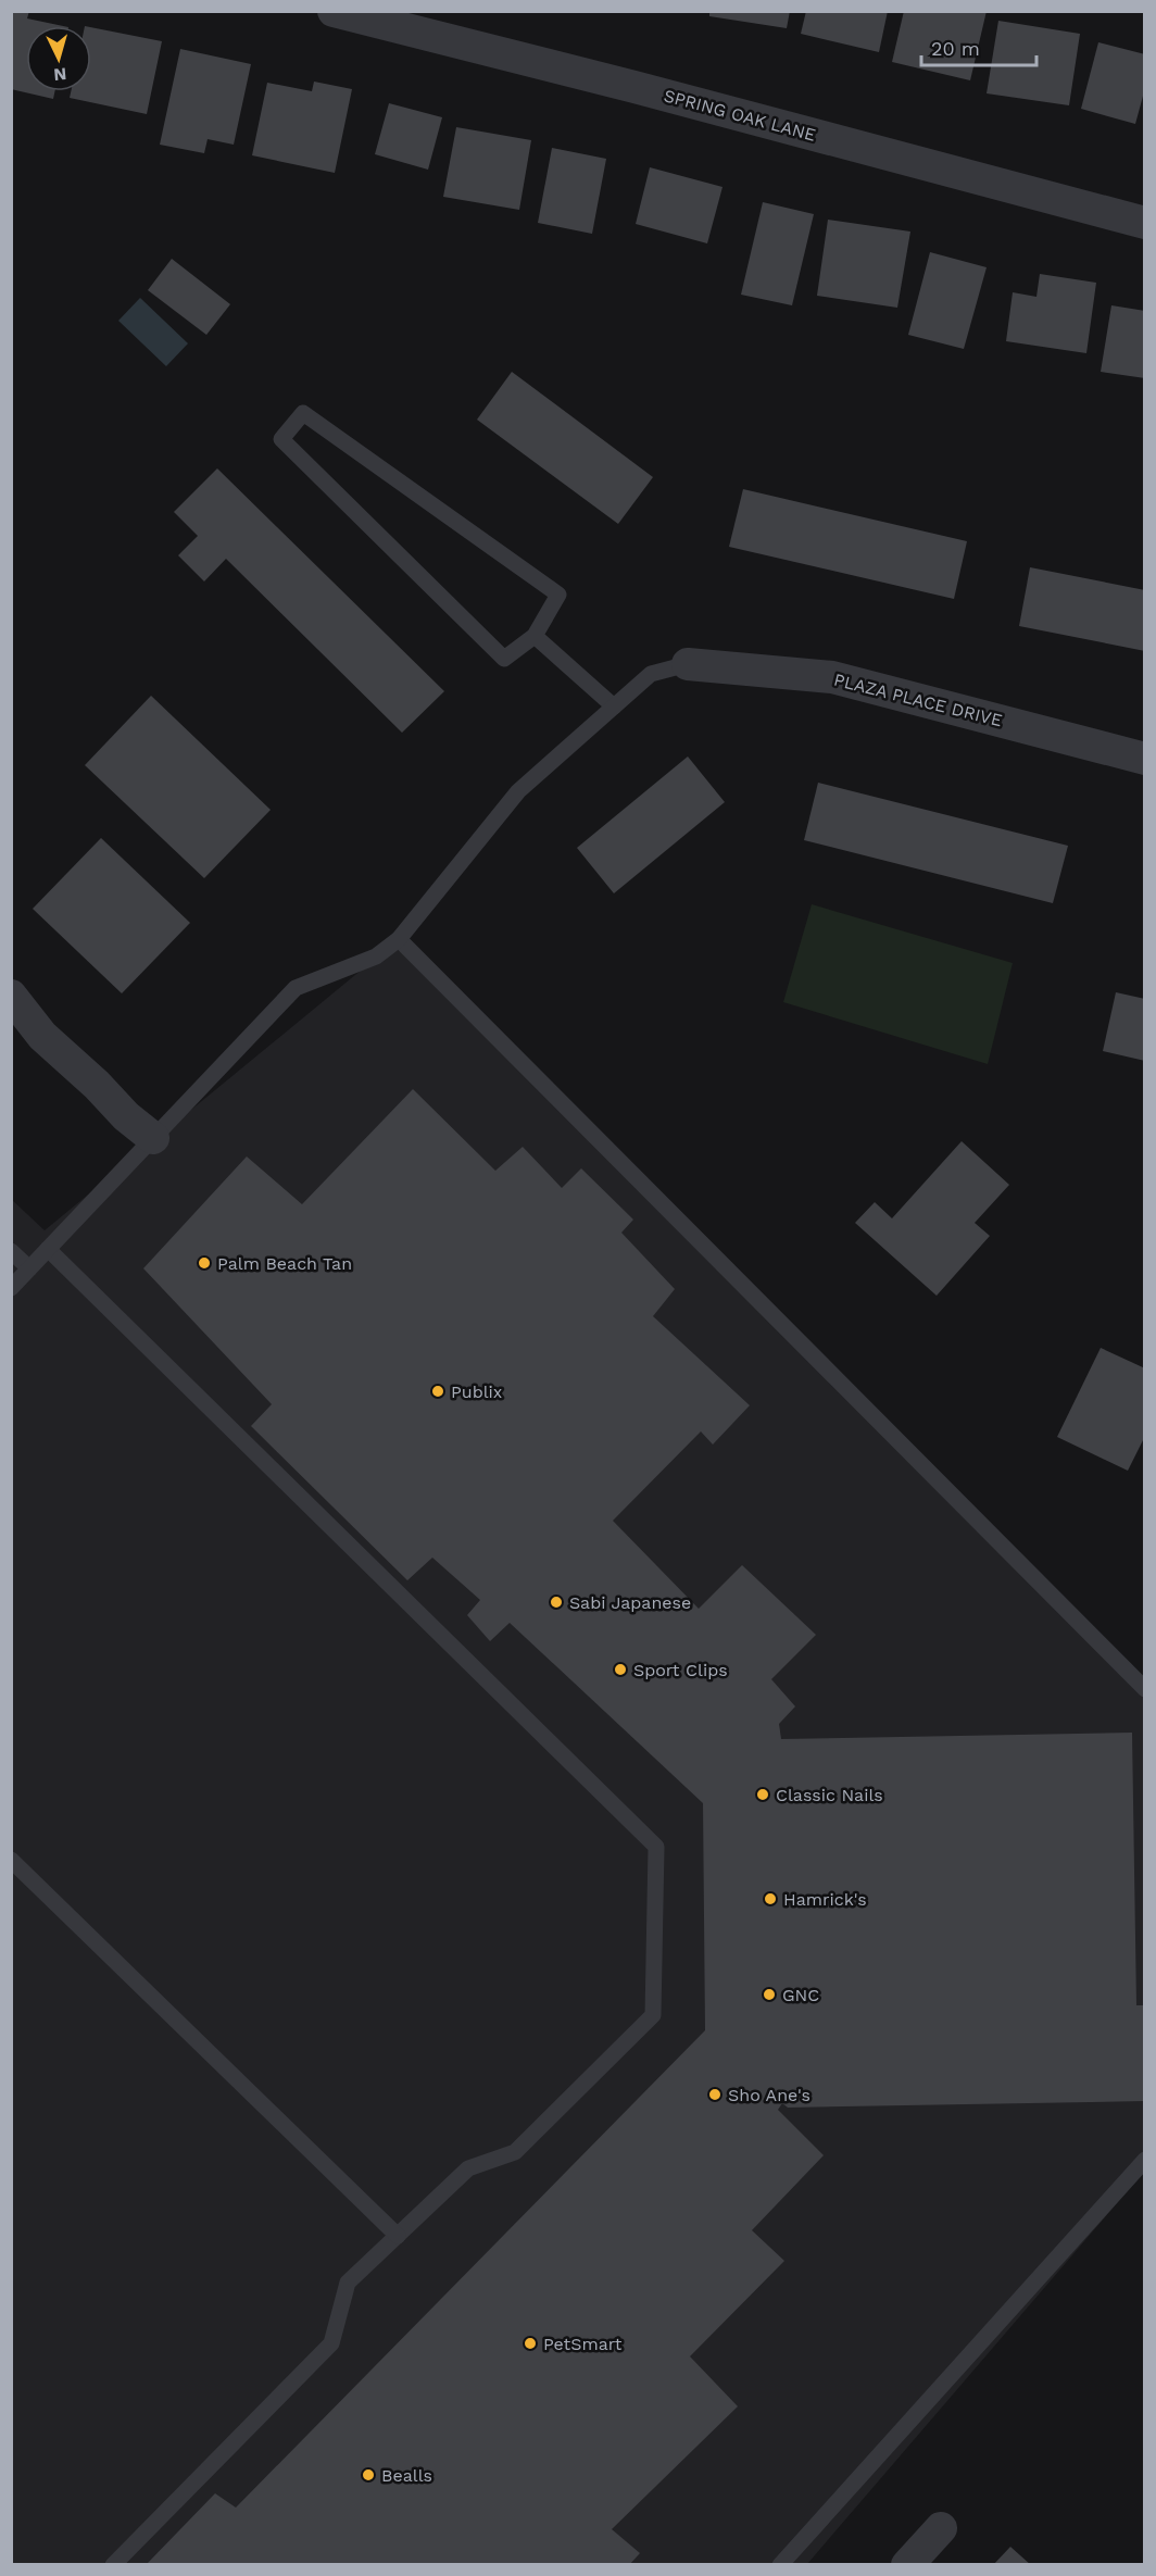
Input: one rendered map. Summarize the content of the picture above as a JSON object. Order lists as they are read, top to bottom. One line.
{"streets":{"street":["SPRING OAK LANE","PLAZA PLACE DRIVE"]},"places":["Palm Beach Tan","Publix","Sabi Japanese","Sport Clips","Classic Nails","Hamrick's","GNC","Sho Ane's","PetSmart","Bealls"],"scale_bar":"20 m","north":"bottom"}
